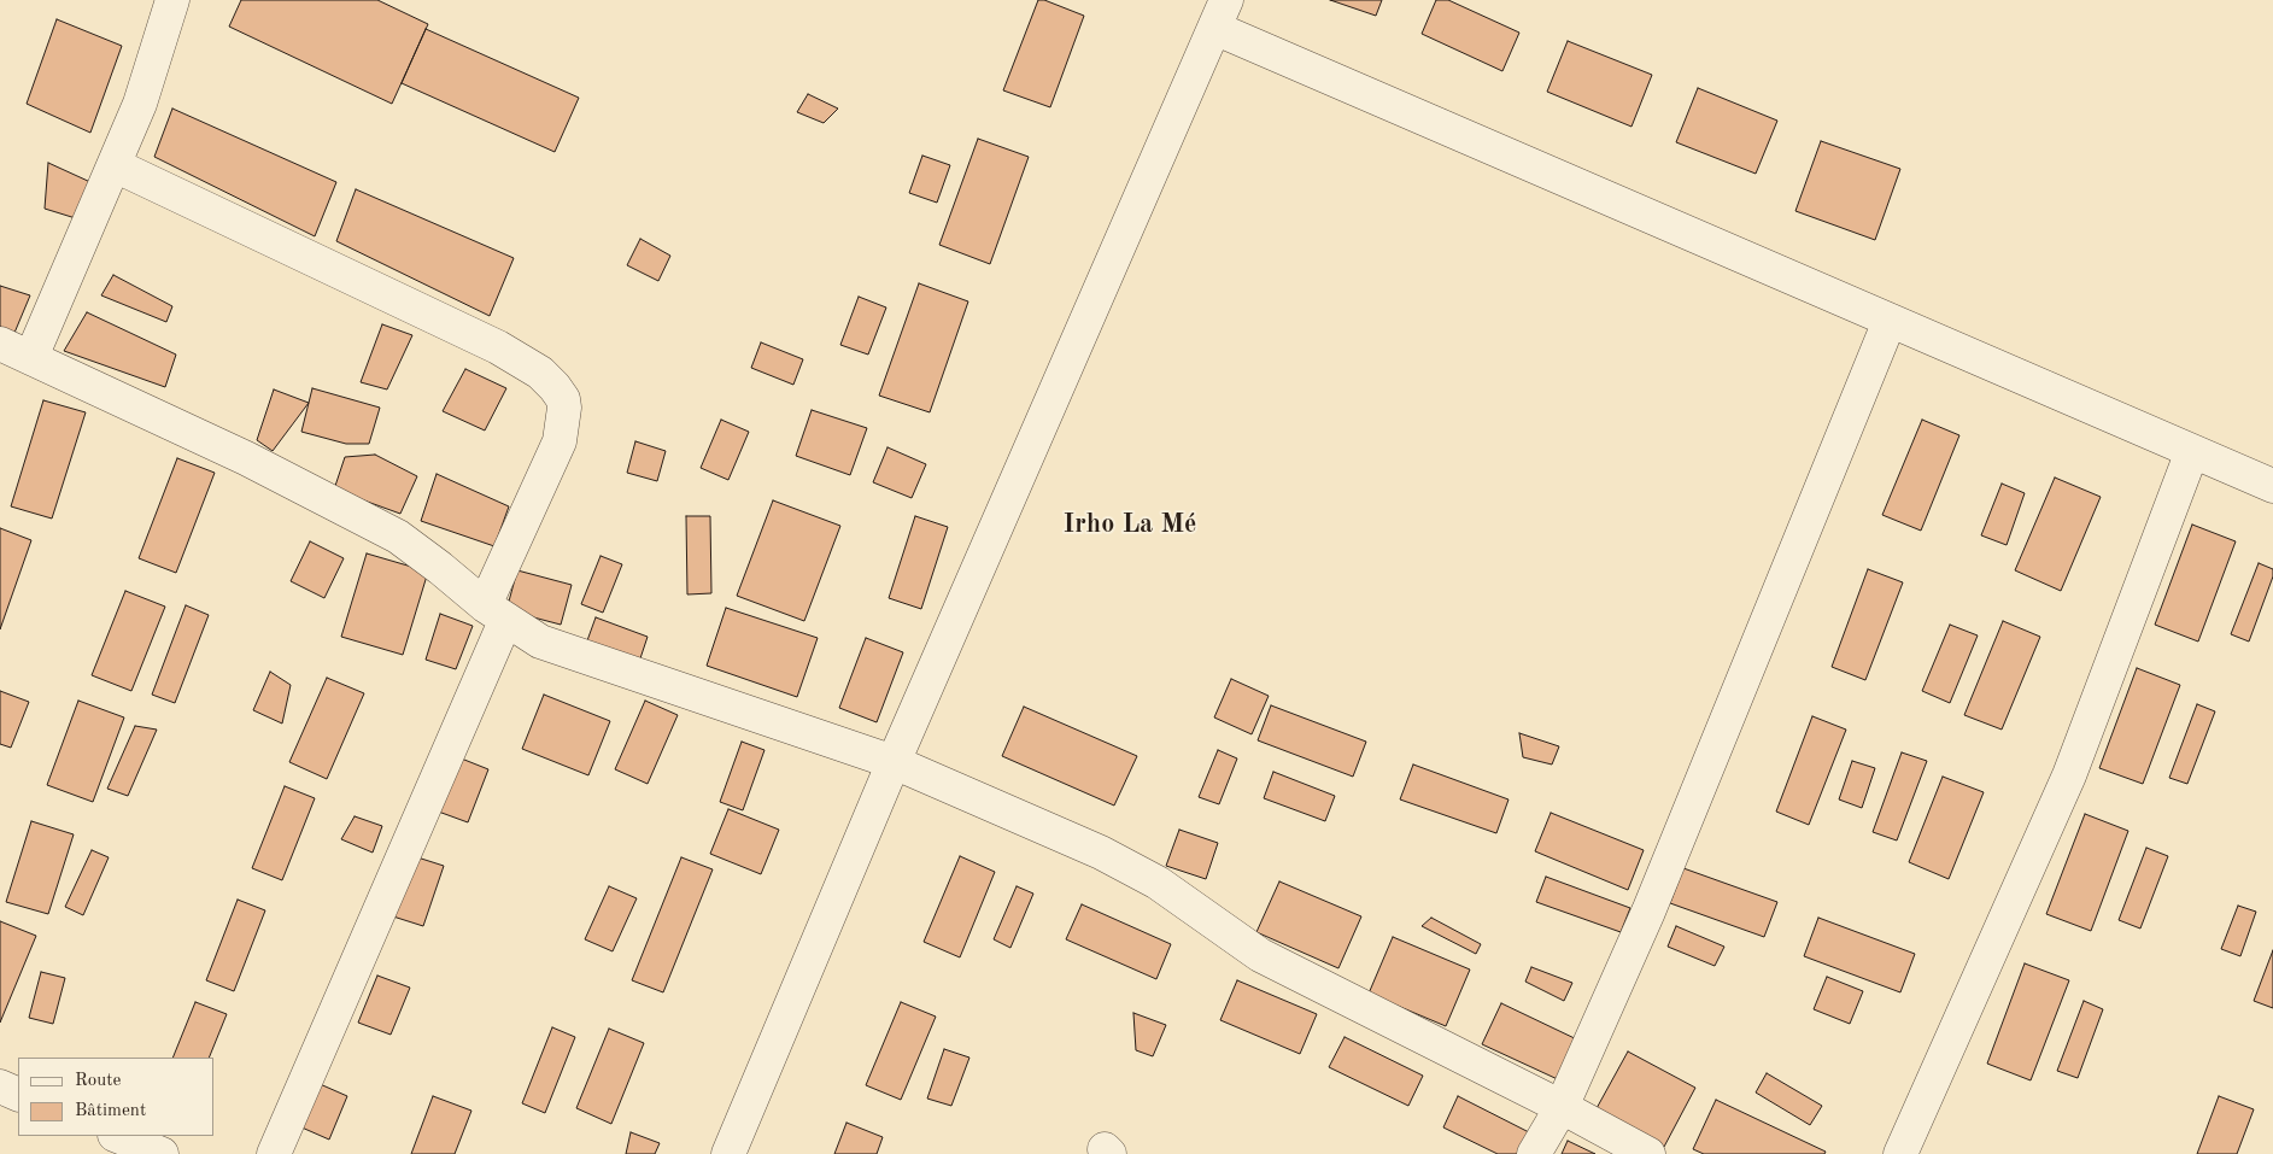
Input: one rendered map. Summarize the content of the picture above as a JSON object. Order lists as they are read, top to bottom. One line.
{"districts":["Irho La Mé"],"legend":["Route","Bâtiment"]}
